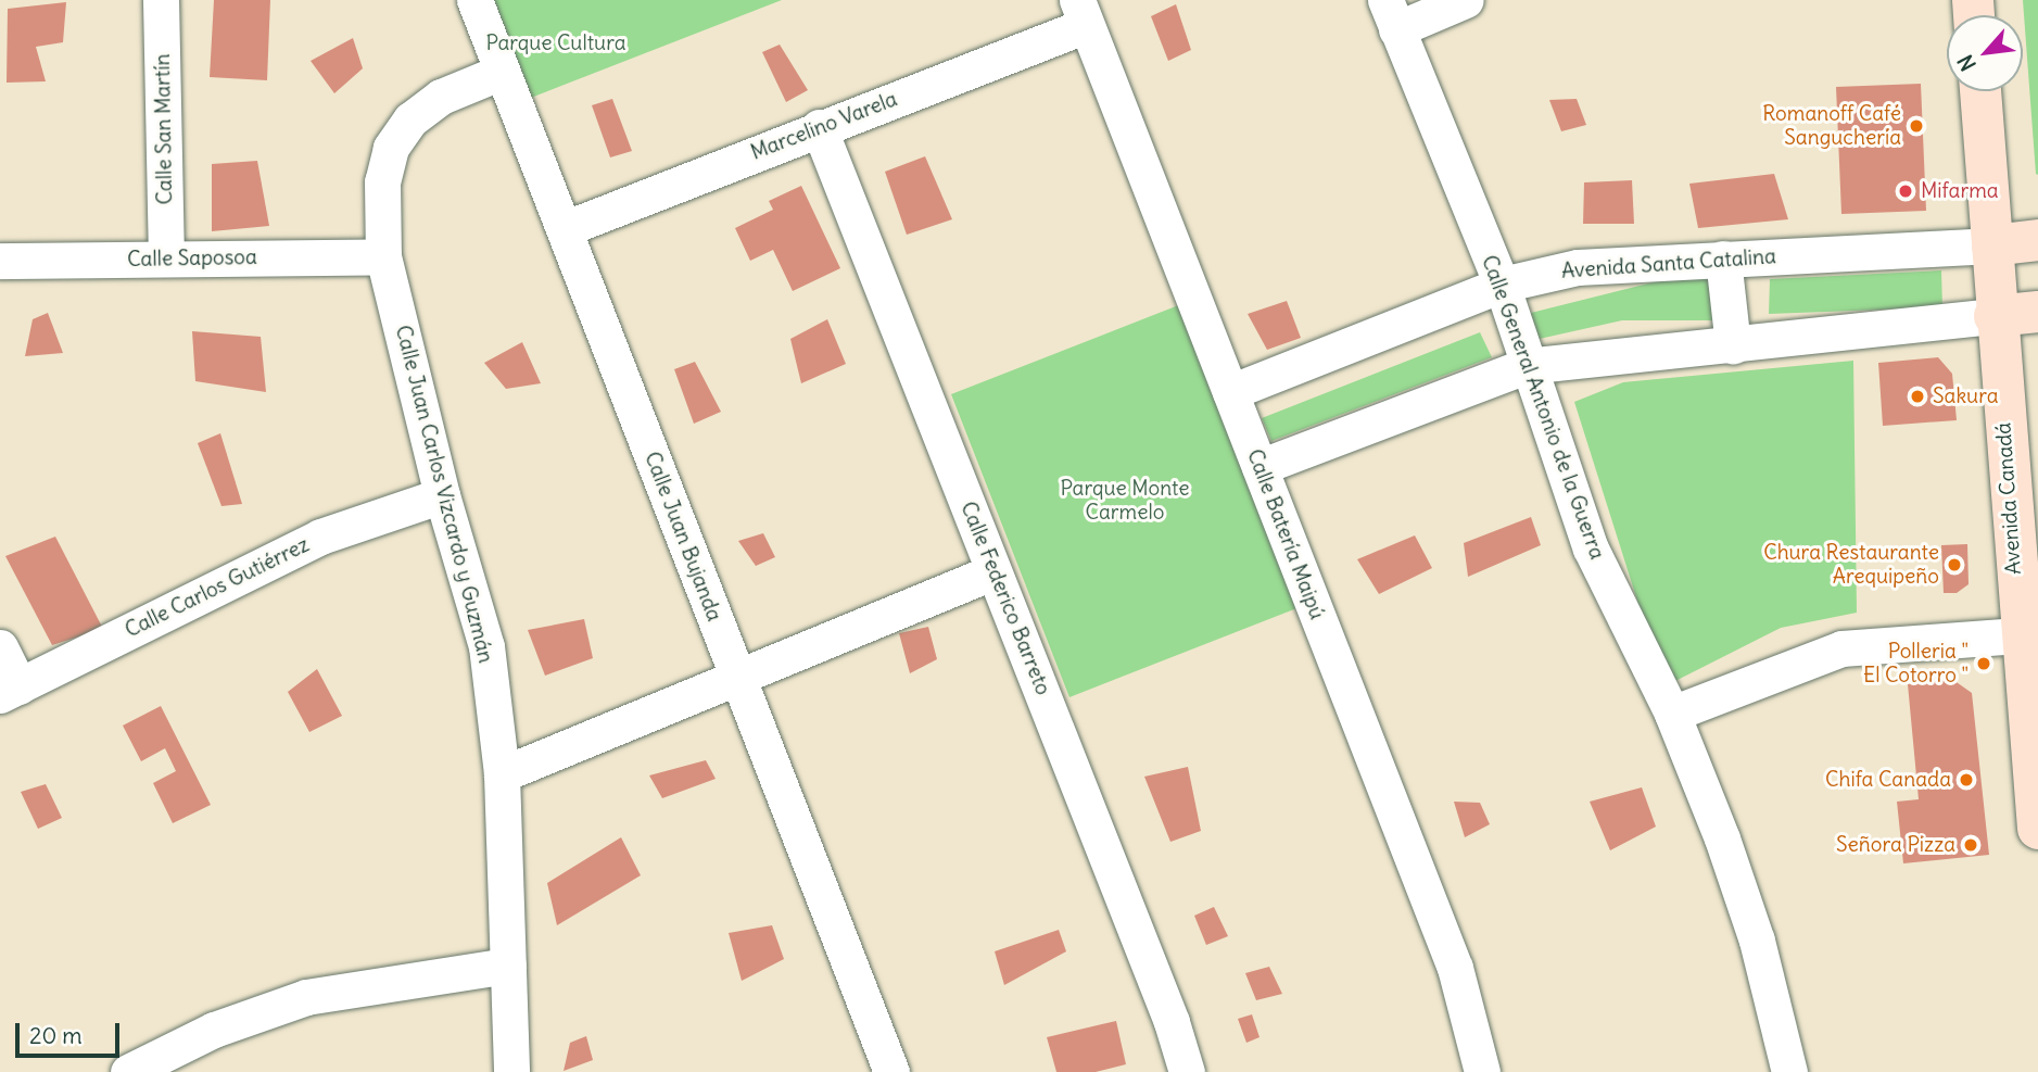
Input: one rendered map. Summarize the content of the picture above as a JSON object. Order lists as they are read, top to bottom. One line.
{"streets":{"main road":["Avenida Santa Catalina","Avenida Canadá"],"street":["Marcelino Varela","Calle San Martín","Calle Saposoa","Calle General Antonio de la Guerra","Calle Juan Carlos Vizcardo y Guzmán","Calle Batería Maipú","Calle Juan Bujanda","Calle Carlos Gutiérrez","Calle Federico Barreto"]},"crossings":[["Marcelino Varela","Calle Batería Maipú"],["Marcelino Varela","Calle Juan Bujanda"],["Marcelino Varela","Calle Federico Barreto"],["Calle San Martín","Calle Saposoa"],["Calle Saposoa","Calle Juan Carlos Vizcardo y Guzmán"],["Avenida Santa Catalina","Calle General Antonio de la Guerra"],["Avenida Santa Catalina","Avenida Canadá"],["Avenida Santa Catalina","Calle Batería Maipú"],["Calle Juan Carlos Vizcardo y Guzmán","Calle Juan Bujanda"],["Calle Juan Carlos Vizcardo y Guzmán","Calle Carlos Gutiérrez"]],"parks":["Parque Cultura","Parque Monte Carmelo"],"places":["Romanoff Café Sanguchería","Mifarma","Sakura","Chura Restaurante Arequipeño","Polleria \" El Cotorro \"","Chifa Canada","Señora Pizza"],"scale_bar":"20 m","north":"bottom left"}
